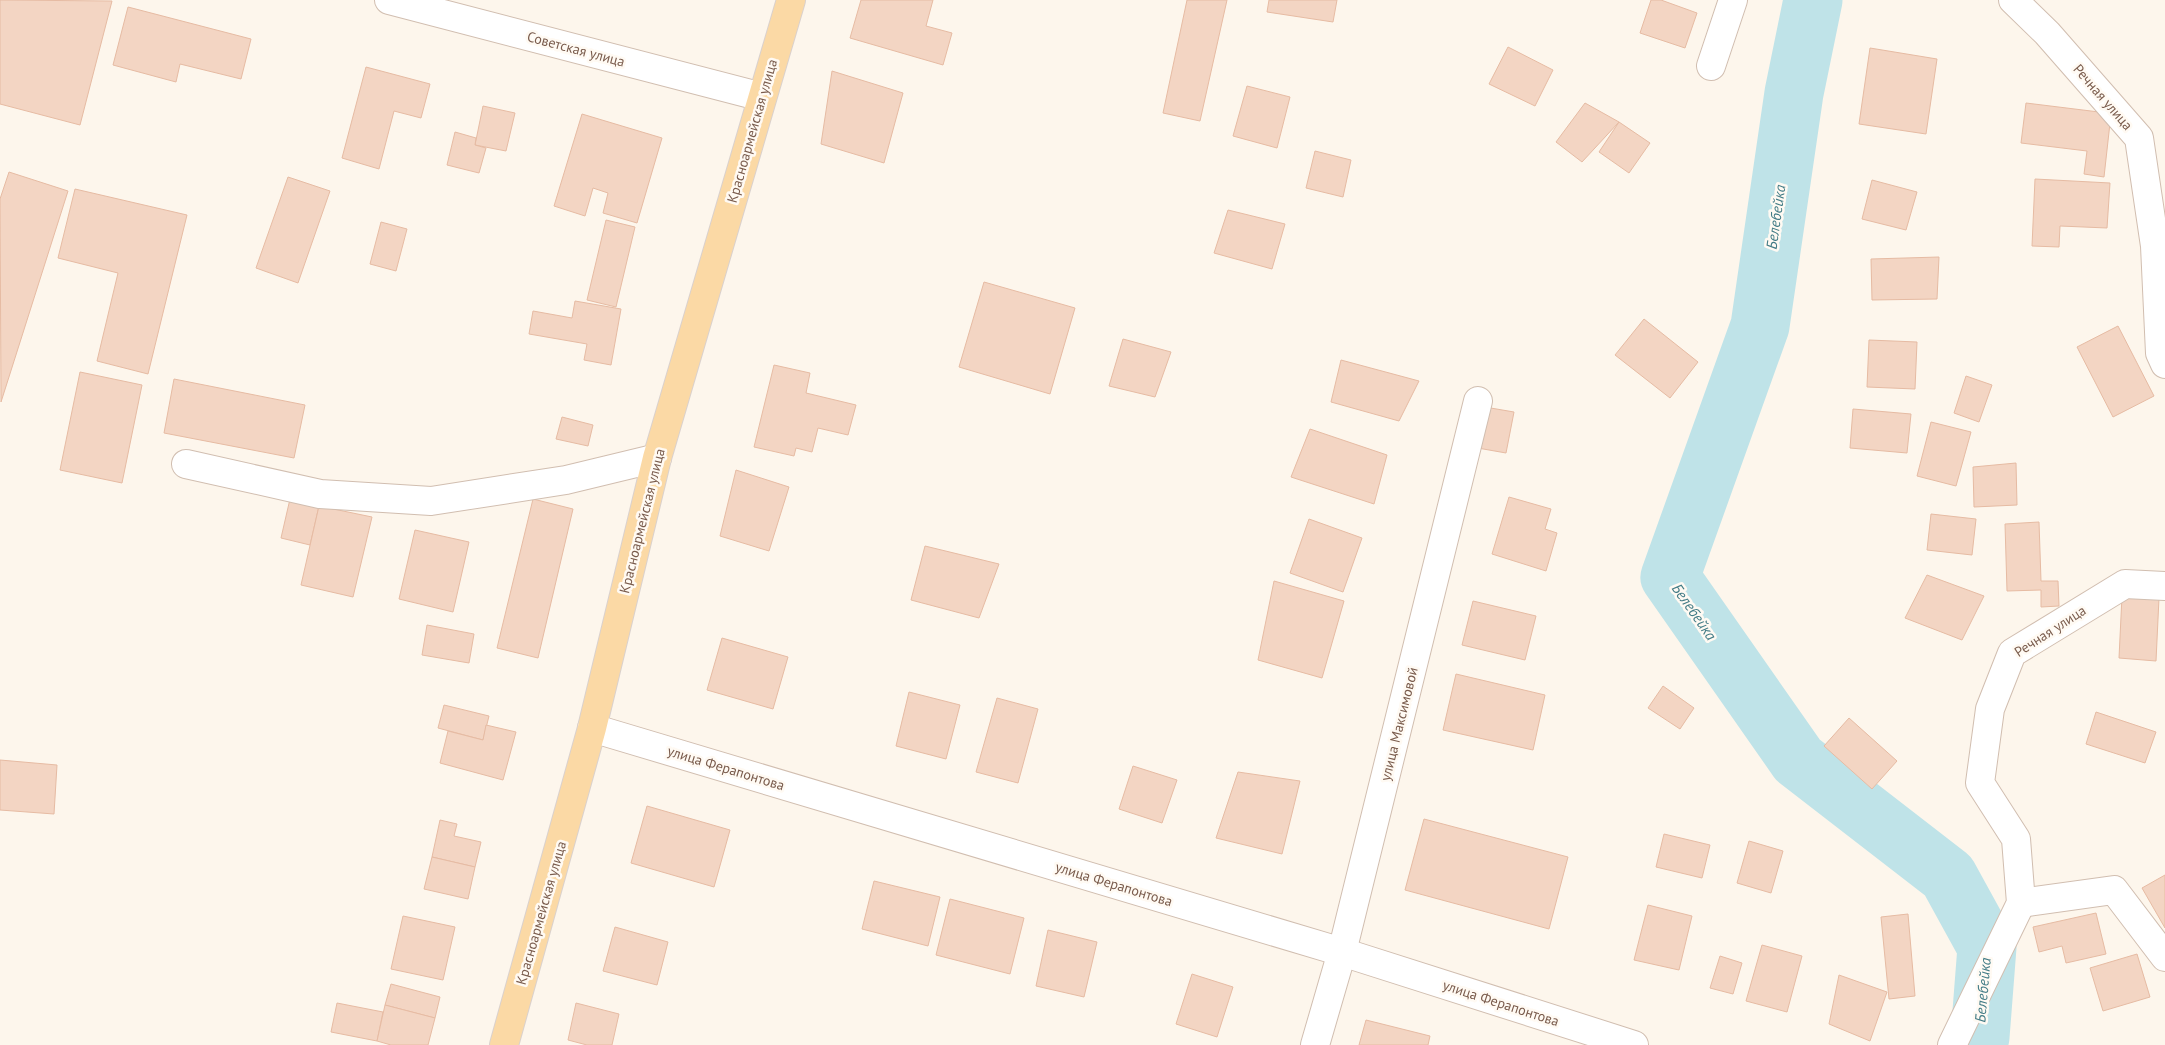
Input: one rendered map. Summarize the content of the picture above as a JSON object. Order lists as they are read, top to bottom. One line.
{"streets":{"main road":["Красноармейская улица"],"street":["Советская улица","Речная улица","улица Максимовой","улица Ферапонтова"]},"crossings":[["Советская улица","Красноармейская улица"],["Красноармейская улица","улица Ферапонтова"],["улица Максимовой","улица Ферапонтова"]],"water":["Белебейка"]}
